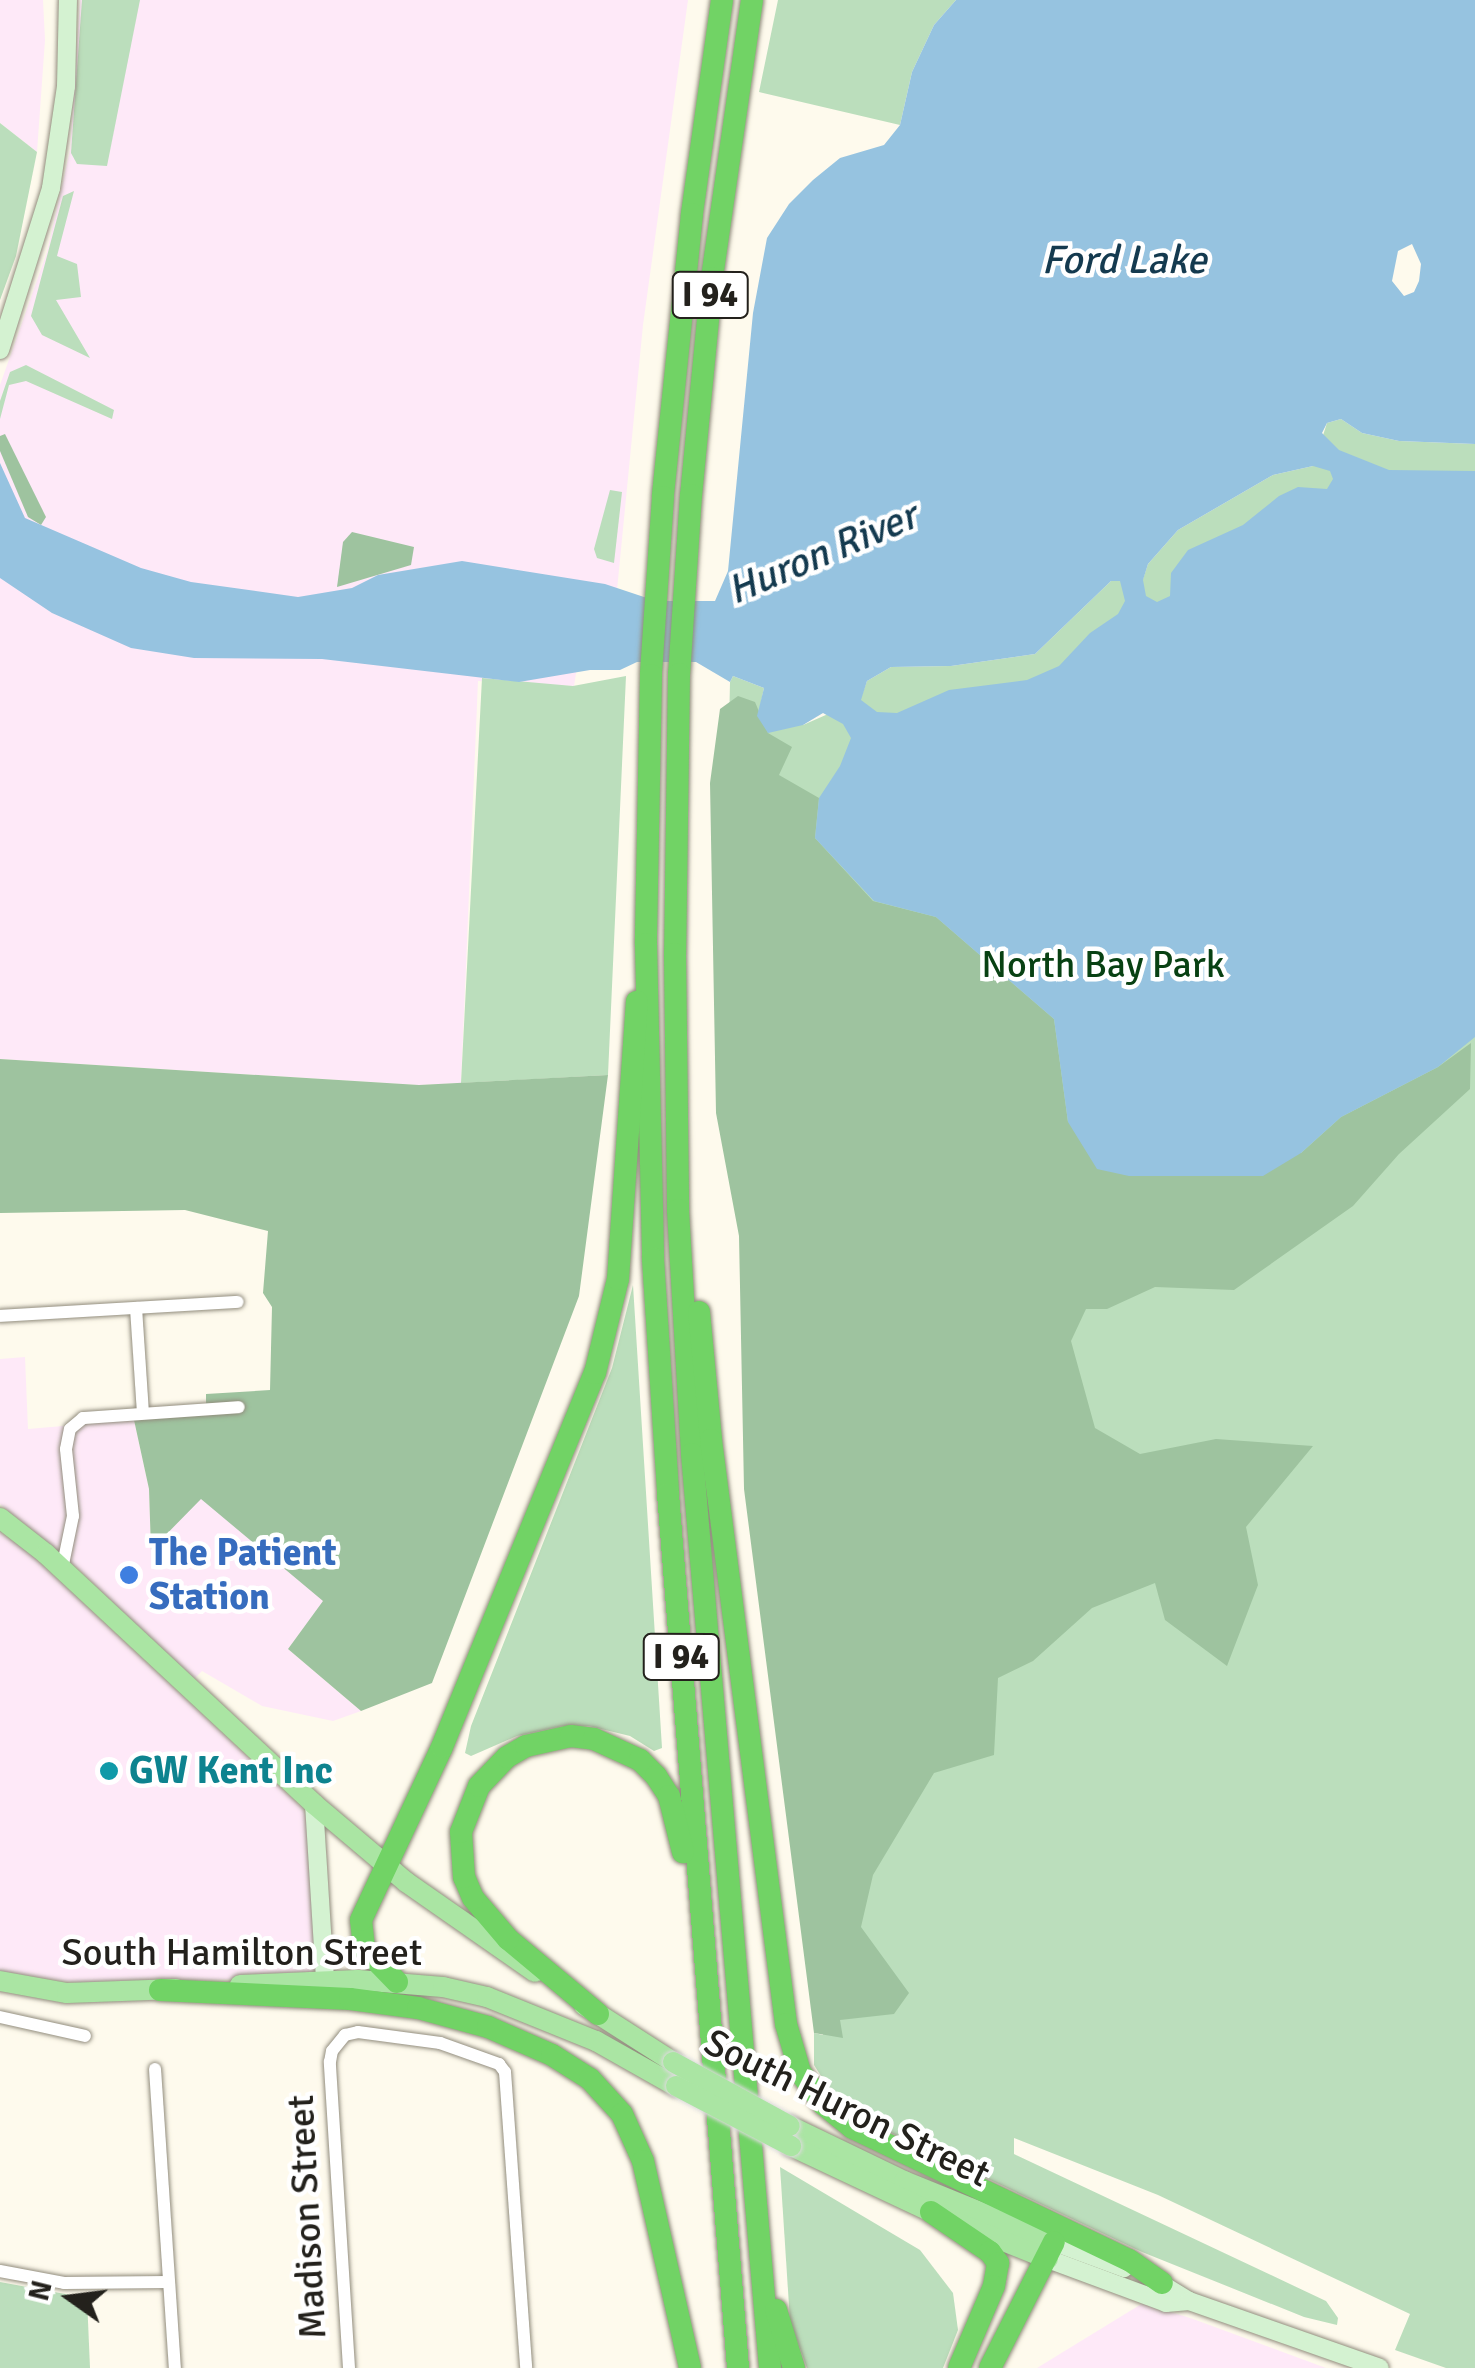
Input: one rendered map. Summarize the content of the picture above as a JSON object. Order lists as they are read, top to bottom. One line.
{"streets":{"highway":["I 94"],"main road":["South Hamilton Street","South Huron Street"],"street":["Madison Street"]},"crossings":[["South Hamilton Street","South Huron Street"]],"water":["Ford Lake","Huron River"],"parks":["North Bay Park"],"places":["The Patient Station","GW Kent Inc"],"north":"left"}
